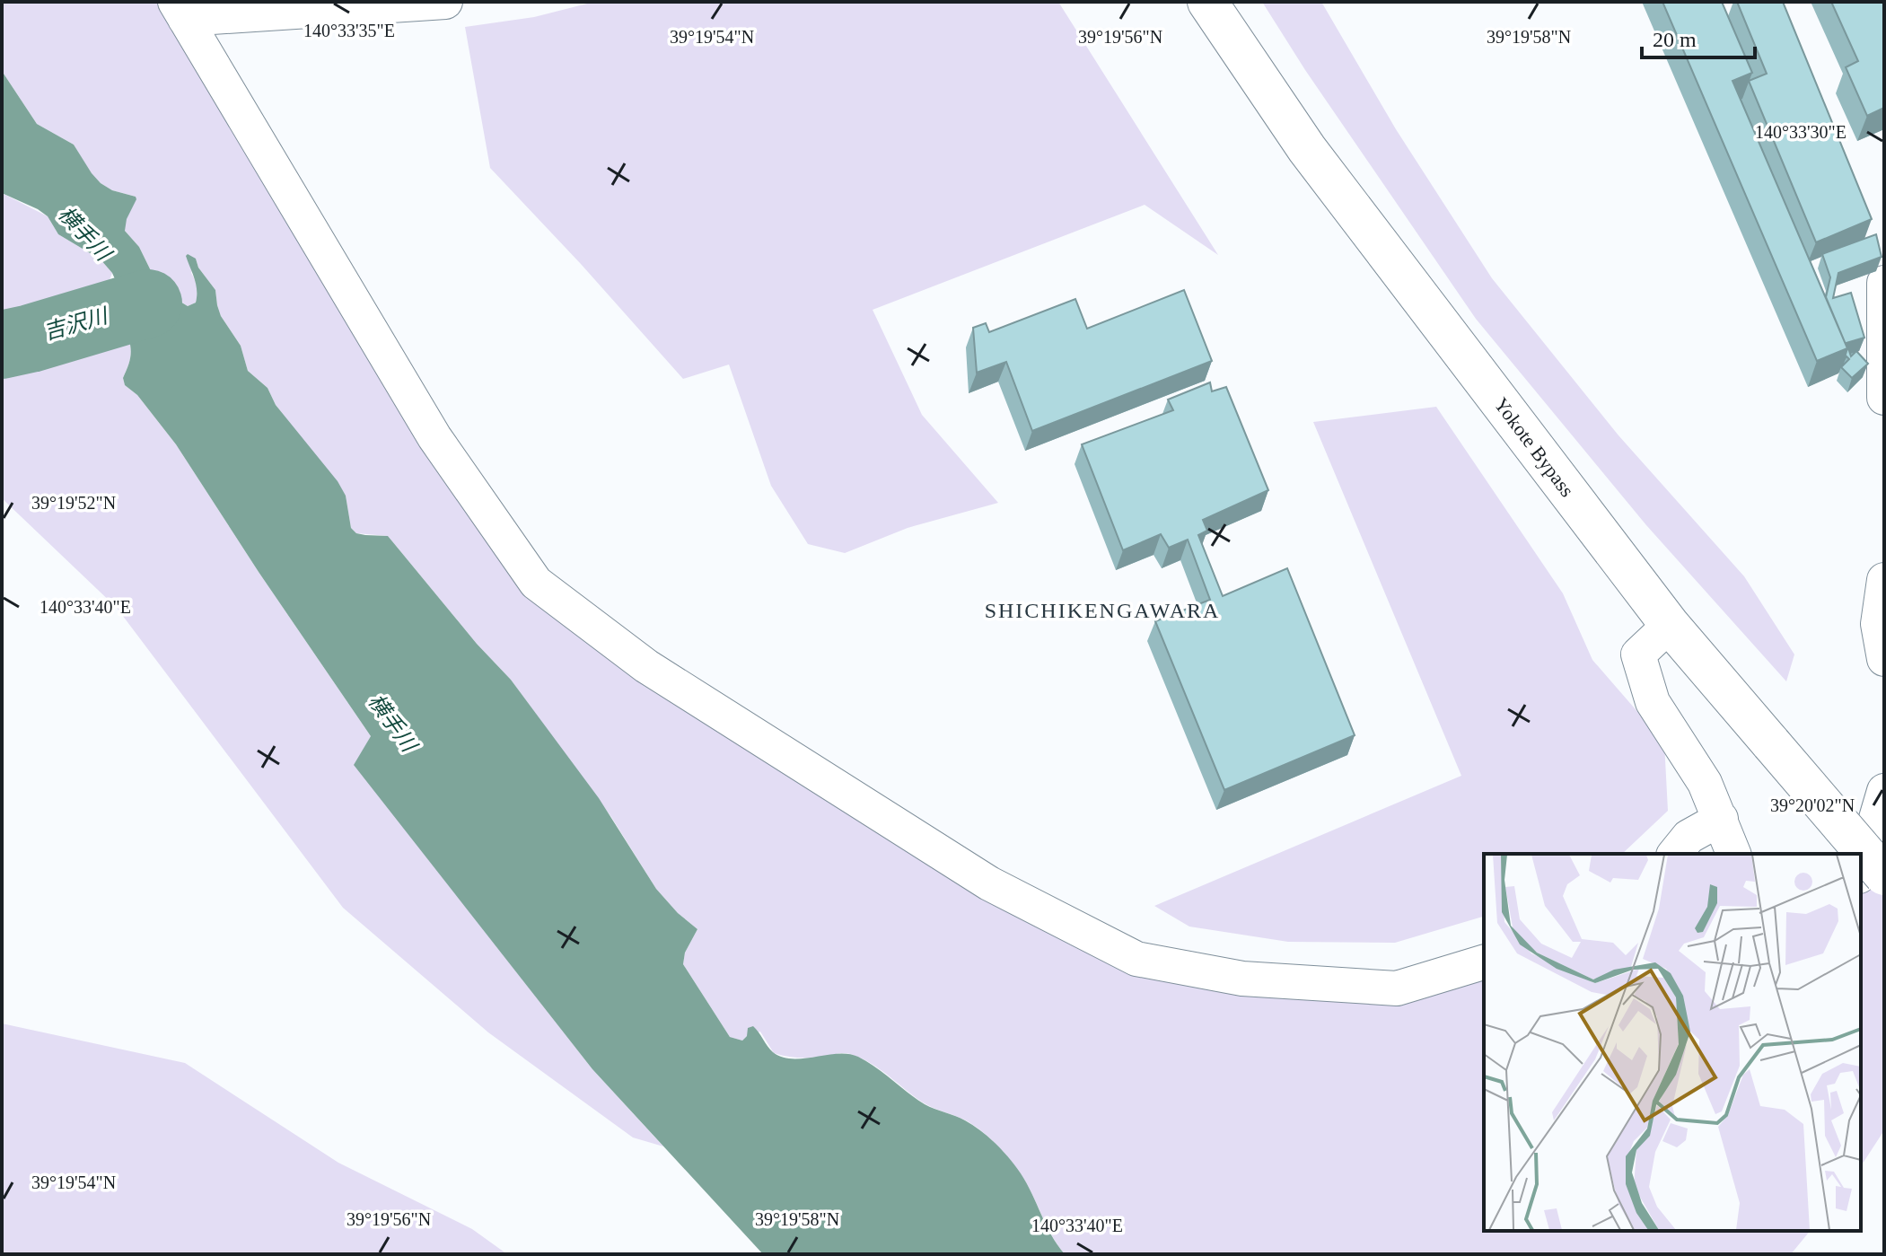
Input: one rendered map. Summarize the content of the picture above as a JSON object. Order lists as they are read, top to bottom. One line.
{"streets":{"highway":["Yokote Bypass"]},"districts":["SHICHIKENGAWARA"],"water":["横手川","吉沢川"],"scale_bar":"20 m","coordinates":["140°33'35\"E","39°19'54\"N","39°19'56\"N","39°19'58\"N","140°33'30\"E","39°19'52\"N","140°33'40\"E","39°20'02\"N"]}
